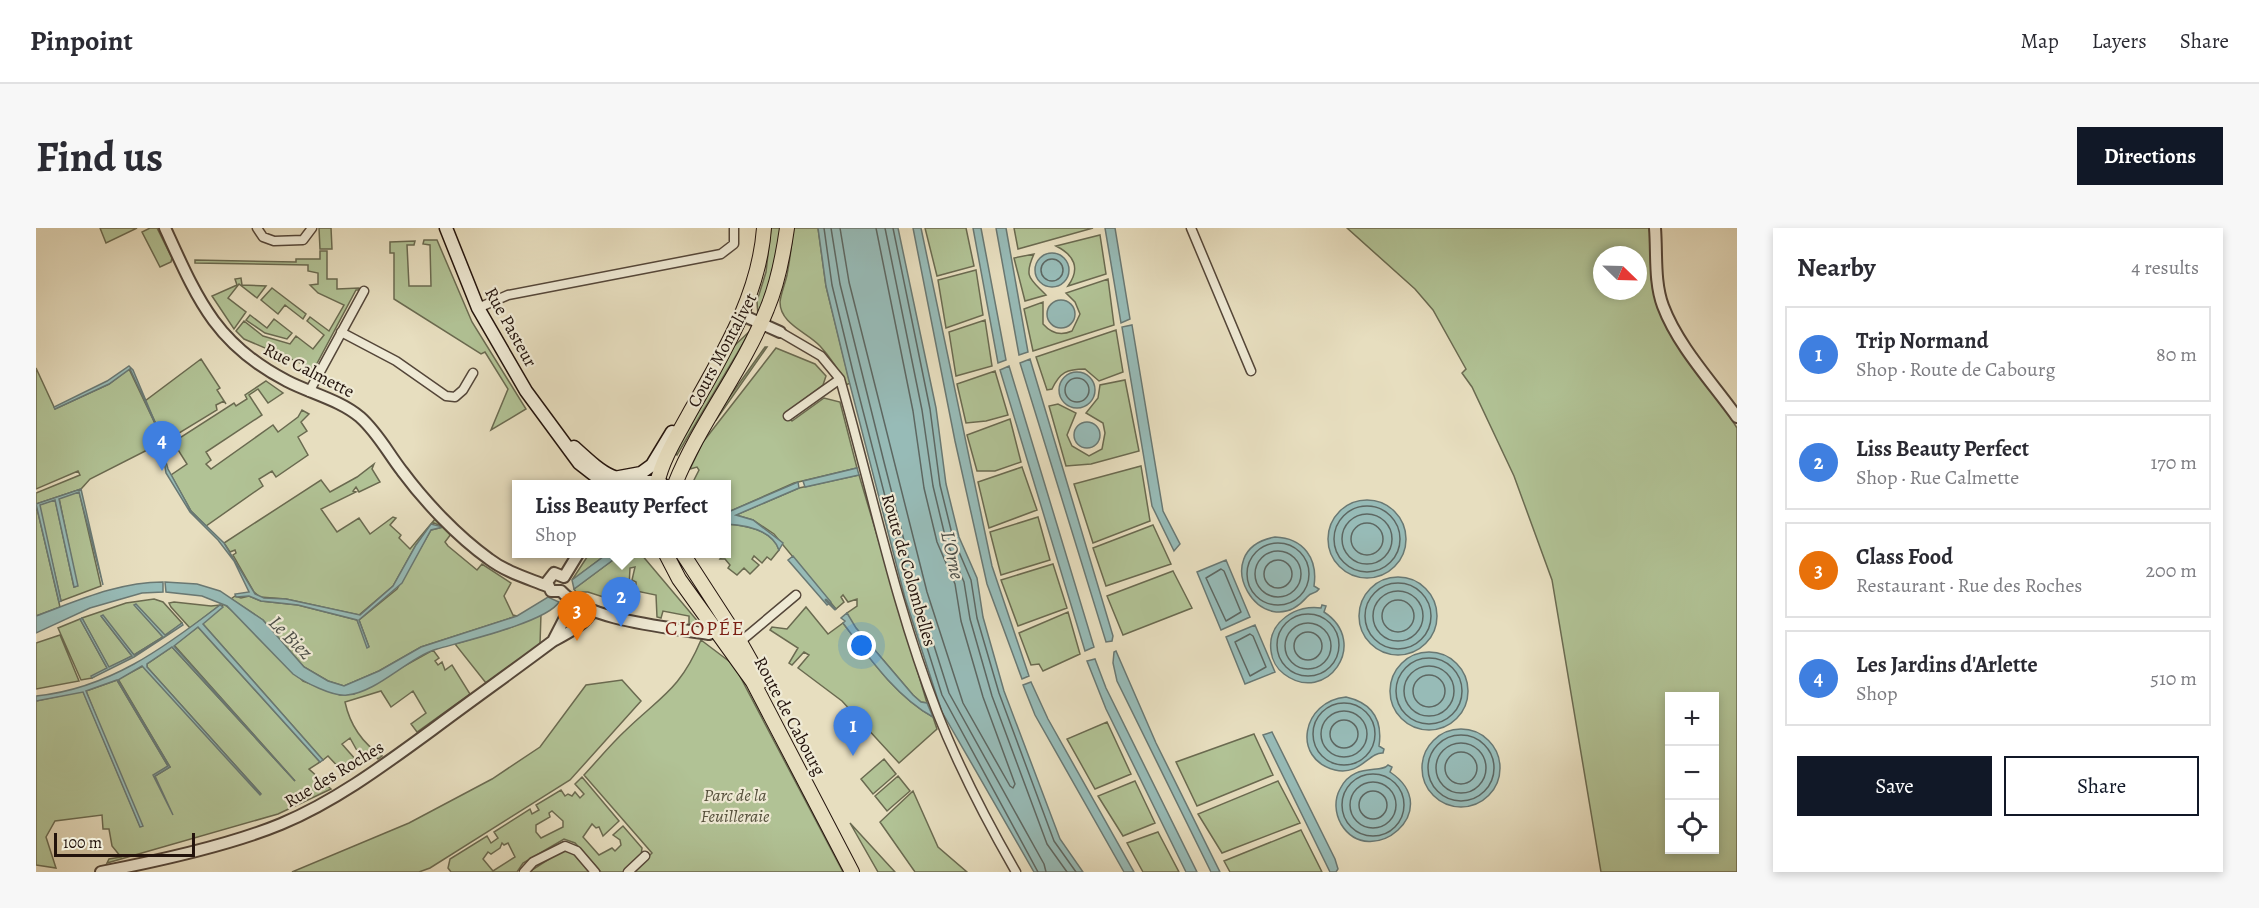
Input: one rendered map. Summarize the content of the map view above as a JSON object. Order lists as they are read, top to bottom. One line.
{"streets":{"main road":["Rue Pasteur","Cours Montalivet","Route de Cabourg"],"street":["Rue Calmette","Route de Colombelles","Rue des Roches"]},"crossings":[["Cours Montalivet","Route de Colombelles"]],"districts":["CLOPÉE"],"water":["L'Orne","Le Biez"],"parks":["Parc de la Feuilleraie"],"scale_bar":"100 m","north":"bottom right","page":{"header":"Pinpoint","nav":["Map","Layers","Share"],"buttons":["Directions",["Save","Share"]],"title":"Find us","heading":["Nearby","4 results"],"list":[{"mark":"1","name":"Trip Normand","note":"Shop · Route de Cabourg","value":"80 m"},{"mark":"2","name":"Liss Beauty Perfect","note":"Shop · Rue Calmette","value":"170 m"},{"mark":"3","name":"Class Food","note":"Restaurant · Rue des Roches","value":"200 m"},{"mark":"4","name":"Les Jardins d'Arlette","note":"Shop","value":"510 m"}],"pins":["4","2","3","1"],"popup":["Liss Beauty Perfect","Shop"],"map_buttons":["+","−"],"scale":"100 m"}}
